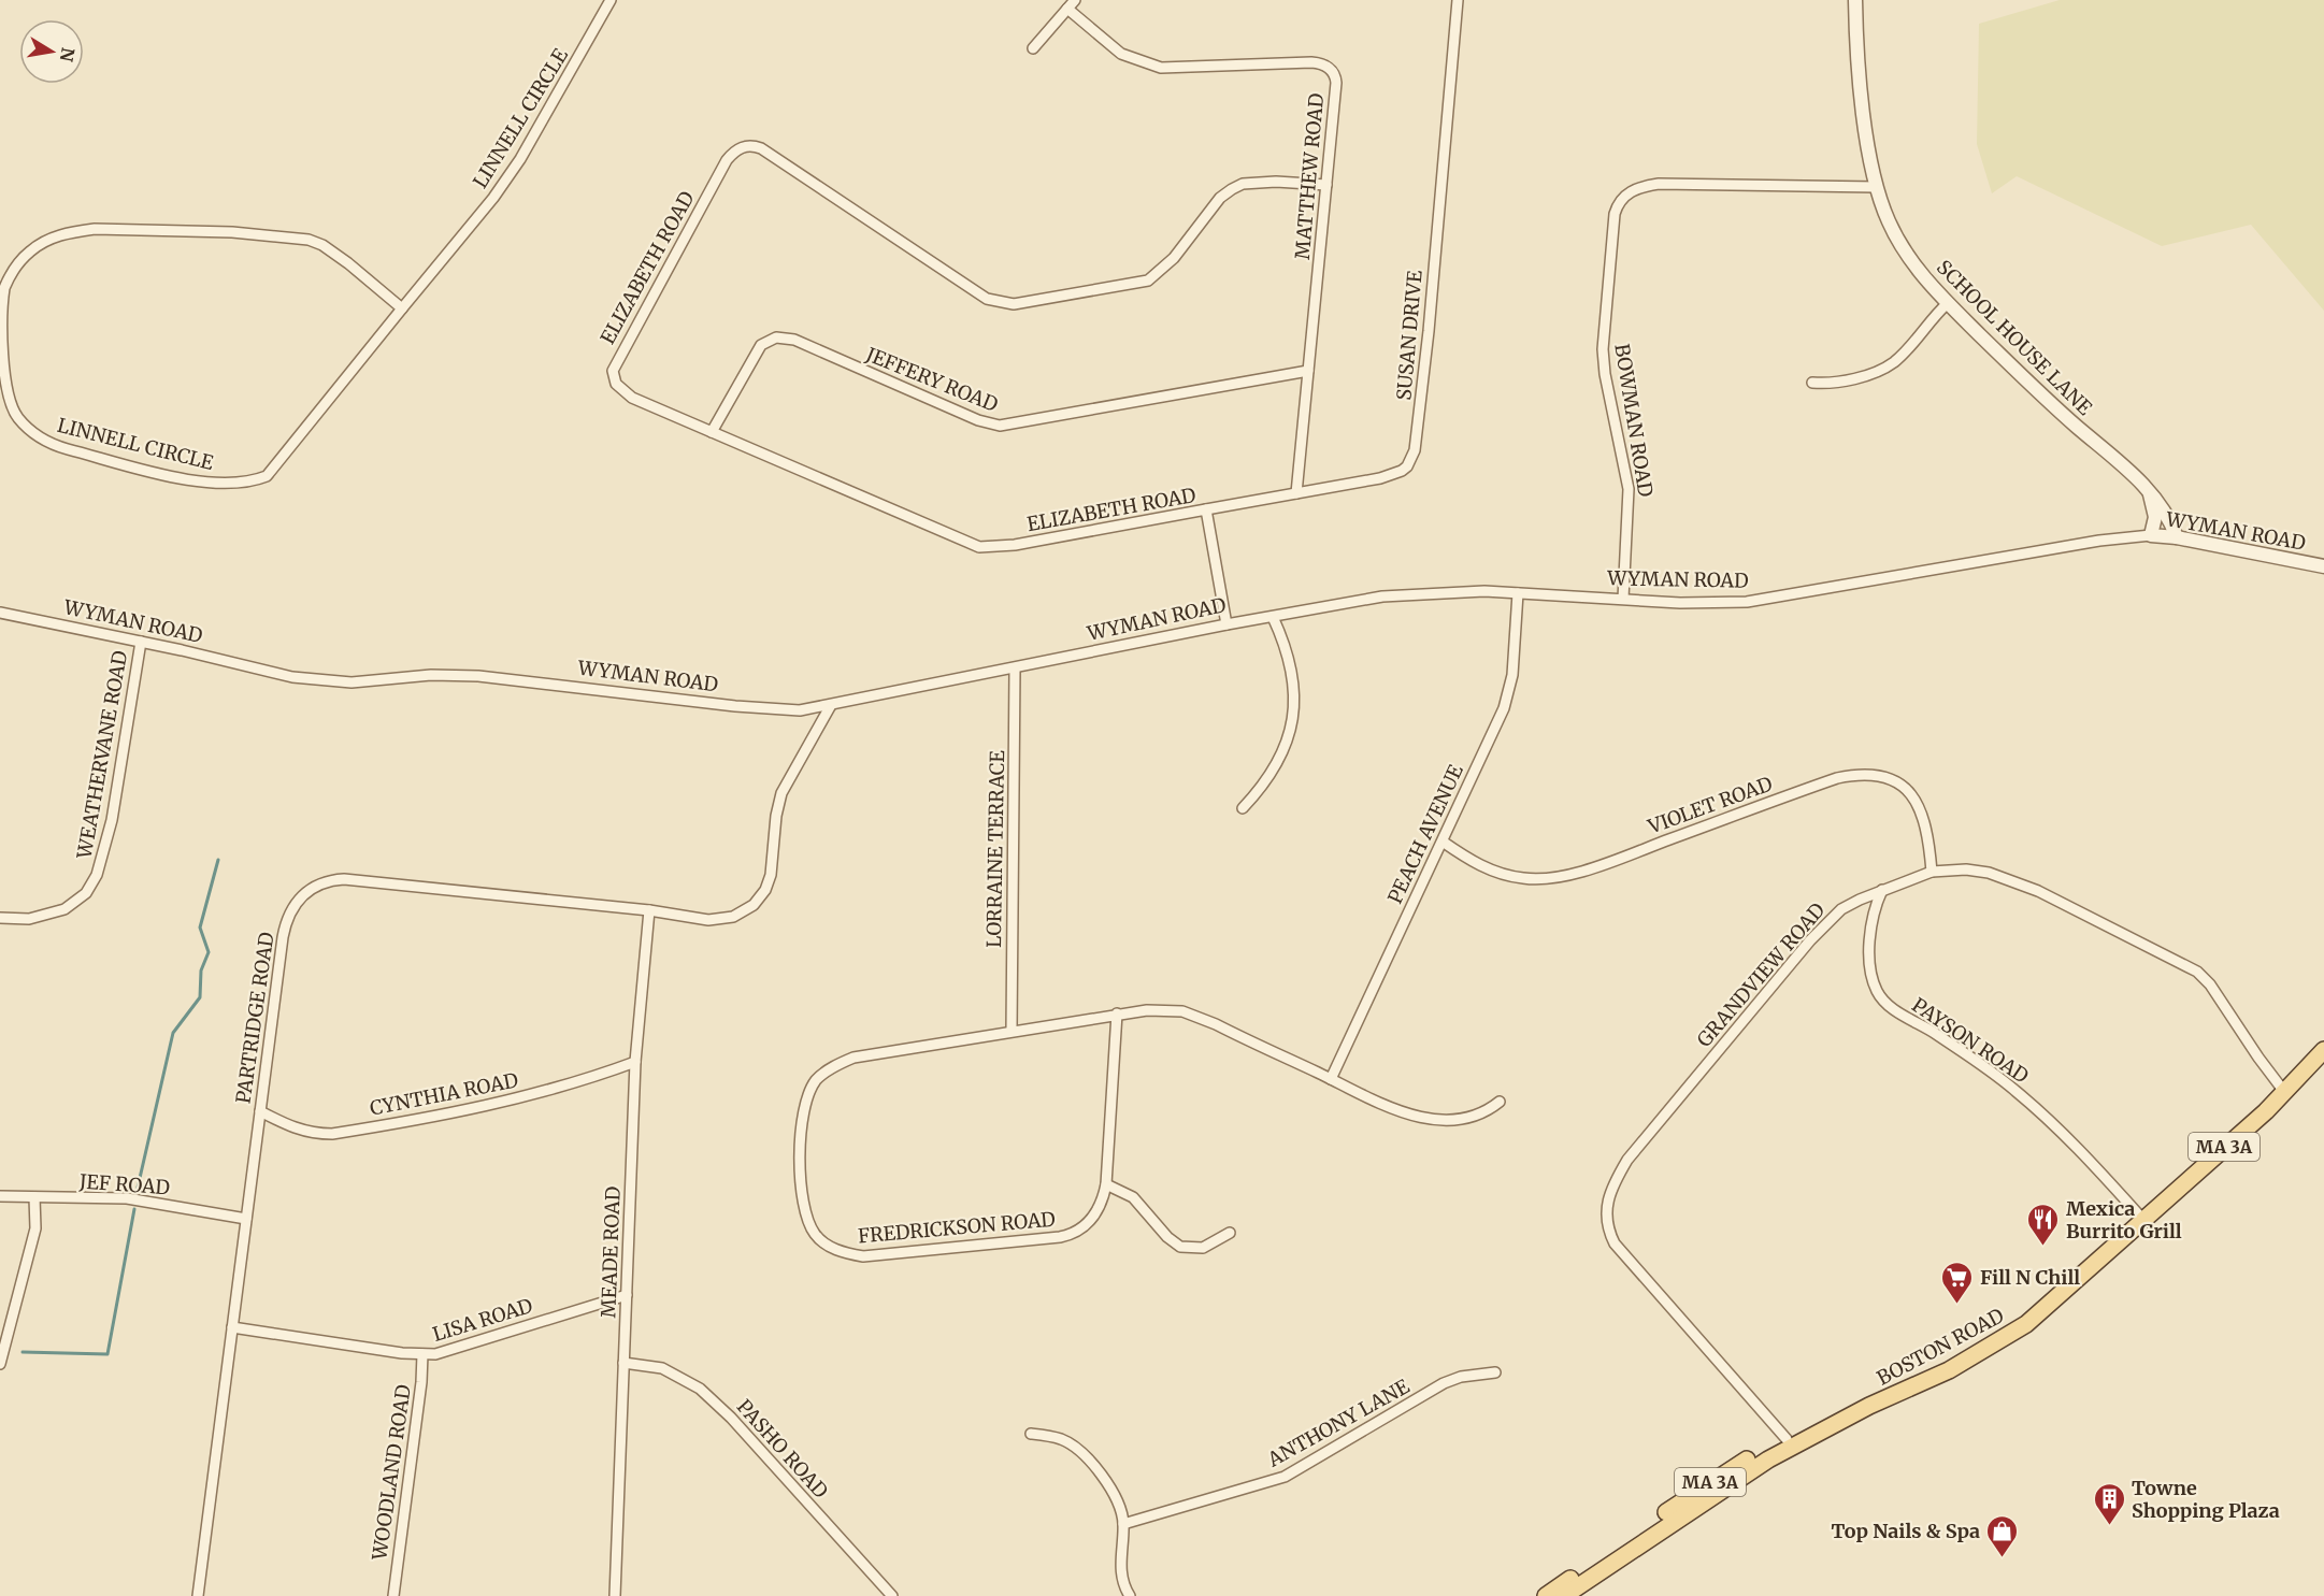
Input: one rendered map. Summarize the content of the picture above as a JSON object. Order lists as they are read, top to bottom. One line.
{"streets":{"main road":["MA 3A","BOSTON ROAD"],"street":["LINNELL CIRCLE","MATTHEW ROAD","ELIZABETH ROAD","SUSAN DRIVE","SCHOOL HOUSE LANE","JEFFERY ROAD","BOWMAN ROAD","WYMAN ROAD","WEATHERVANE ROAD","VIOLET ROAD","PEACH AVENUE","LORRAINE TERRACE","GRANDVIEW ROAD","PARTRIDGE ROAD","PAYSON ROAD","CYNTHIA ROAD","JEF ROAD","FREDRICKSON ROAD","MEADE ROAD","LISA ROAD","ANTHONY LANE","PASHO ROAD","WOODLAND ROAD"]},"crossings":[["MATTHEW ROAD","ELIZABETH ROAD"],["MATTHEW ROAD","SUSAN DRIVE"],["MATTHEW ROAD","JEFFERY ROAD"],["ELIZABETH ROAD","SUSAN DRIVE"],["ELIZABETH ROAD","JEFFERY ROAD"],["ELIZABETH ROAD","WYMAN ROAD"],["SCHOOL HOUSE LANE","BOWMAN ROAD"],["SCHOOL HOUSE LANE","WYMAN ROAD"],["BOWMAN ROAD","WYMAN ROAD"],["WYMAN ROAD","WEATHERVANE ROAD"],["WYMAN ROAD","PEACH AVENUE"],["WYMAN ROAD","LORRAINE TERRACE"],["WYMAN ROAD","PARTRIDGE ROAD"],["VIOLET ROAD","PEACH AVENUE"],["VIOLET ROAD","GRANDVIEW ROAD"],["PEACH AVENUE","FREDRICKSON ROAD"],["LORRAINE TERRACE","FREDRICKSON ROAD"],["GRANDVIEW ROAD","PAYSON ROAD"],["GRANDVIEW ROAD","BOSTON ROAD"],["PARTRIDGE ROAD","CYNTHIA ROAD"],["PARTRIDGE ROAD","JEF ROAD"],["PARTRIDGE ROAD","MEADE ROAD"],["PARTRIDGE ROAD","LISA ROAD"],["PAYSON ROAD","BOSTON ROAD"],["CYNTHIA ROAD","MEADE ROAD"],["MEADE ROAD","LISA ROAD"],["MEADE ROAD","PASHO ROAD"],["LISA ROAD","WOODLAND ROAD"]],"places":{"restaurant":["Mexica Burrito Grill"],"supermarket":["Fill N Chill"],"building":["Towne Shopping Plaza"],"shop":["Top Nails & Spa"]},"north":"right"}
